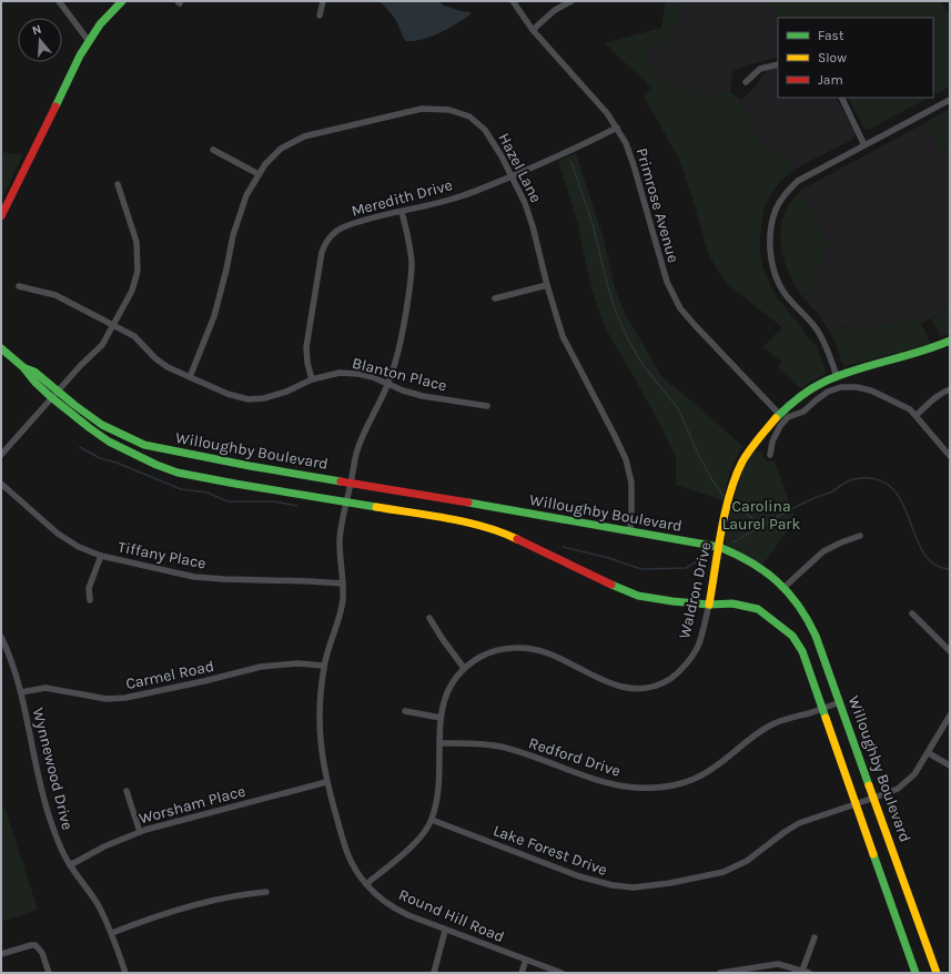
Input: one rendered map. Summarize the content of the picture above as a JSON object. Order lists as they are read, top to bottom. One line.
{"streets":{"street":["Hazel Lane","Meredith Drive","Primrose Avenue","Blanton Place","Willoughby Boulevard","Tiffany Place","Waldron Drive","Carmel Road","Redford Drive","Wynnewood Drive","Worsham Place","Lake Forest Drive","Round Hill Road"]},"crossings":[["Hazel Lane","Meredith Drive"],["Hazel Lane","Blanton Place"],["Hazel Lane","Willoughby Boulevard"],["Meredith Drive","Primrose Avenue"],["Meredith Drive","Blanton Place"],["Meredith Drive","Round Hill Road"],["Primrose Avenue","Waldron Drive"],["Blanton Place","Round Hill Road"],["Willoughby Boulevard","Waldron Drive"],["Willoughby Boulevard","Redford Drive"],["Willoughby Boulevard","Lake Forest Drive"],["Willoughby Boulevard","Round Hill Road"],["Tiffany Place","Round Hill Road"],["Waldron Drive","Redford Drive"],["Waldron Drive","Lake Forest Drive"],["Waldron Drive","Round Hill Road"],["Carmel Road","Wynnewood Drive"],["Carmel Road","Round Hill Road"],["Wynnewood Drive","Worsham Place"],["Worsham Place","Round Hill Road"]],"parks":["Carolina Laurel Park"],"legend":["Fast","Slow","Jam"],"north":"top"}
